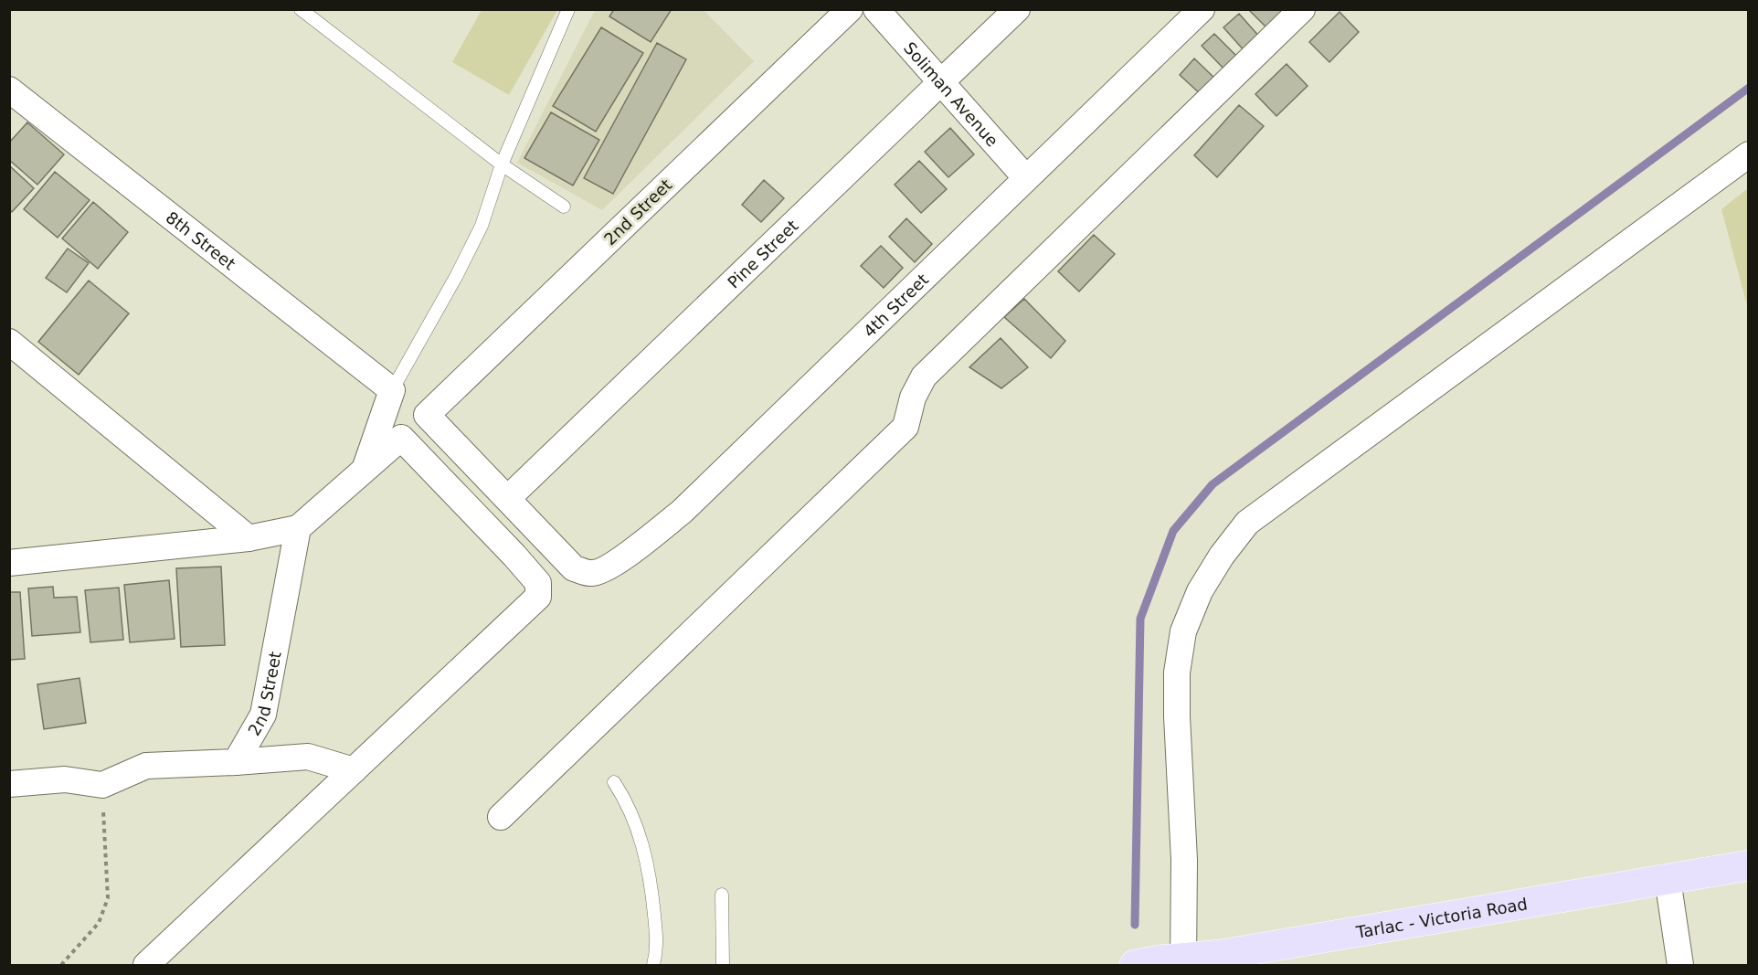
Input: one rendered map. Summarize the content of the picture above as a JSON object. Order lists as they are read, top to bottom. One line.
{"streets":{"main road":["Tarlac - Victoria Road"],"street":["Soliman Avenue","2nd Street","8th Street","Pine Street","4th Street"]},"crossings":[["Soliman Avenue","Pine Street"],["Soliman Avenue","4th Street"],["2nd Street","Pine Street"],["2nd Street","4th Street"],["Pine Street","4th Street"]]}
